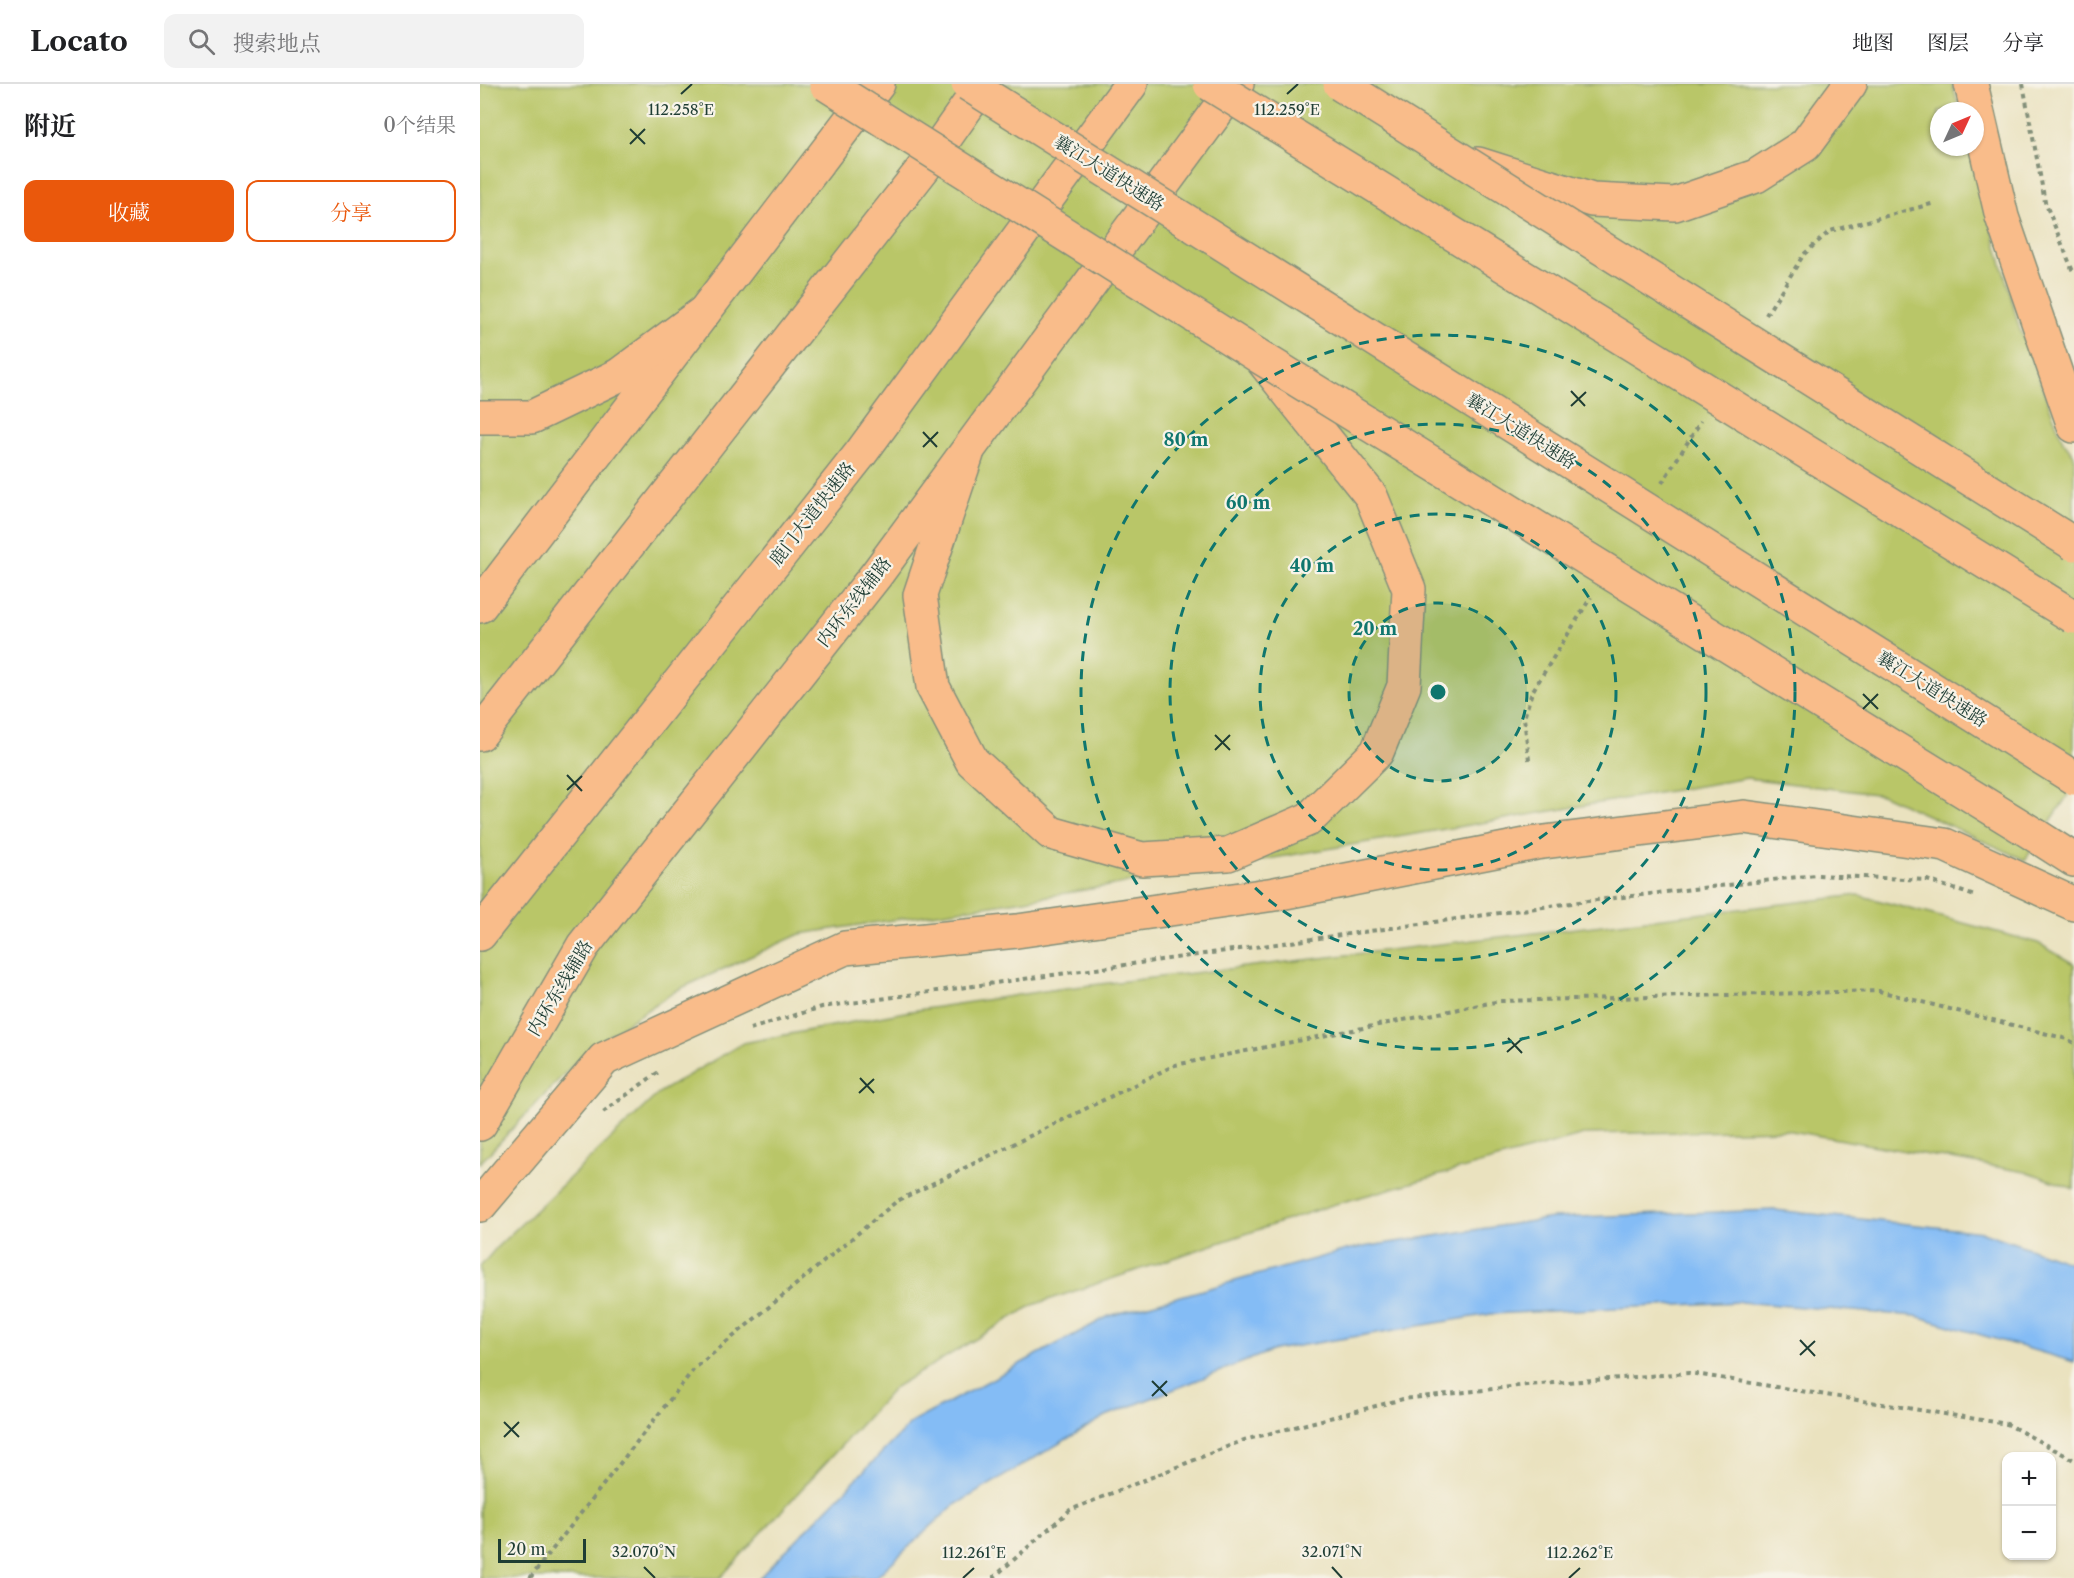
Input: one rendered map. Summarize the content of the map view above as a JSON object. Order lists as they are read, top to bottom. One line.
{"streets":{"main road":["襄江大道快速路","鹿门大道快速路","内环东线辅路"]},"scale_bar":"20 m","north":"top right","page":{"header":"Locato","search":"搜索地点","nav":["地图","图层","分享"],"heading":["附近","0个结果"],"buttons":["收藏","分享"],"map_buttons":["+","−"],"scale":"20 m"},"coordinates":["112.258°E","112.259°E","32.070°N","32.071°N","112.261°E","112.262°E"],"rings":["80 m","60 m","40 m","20 m"]}
